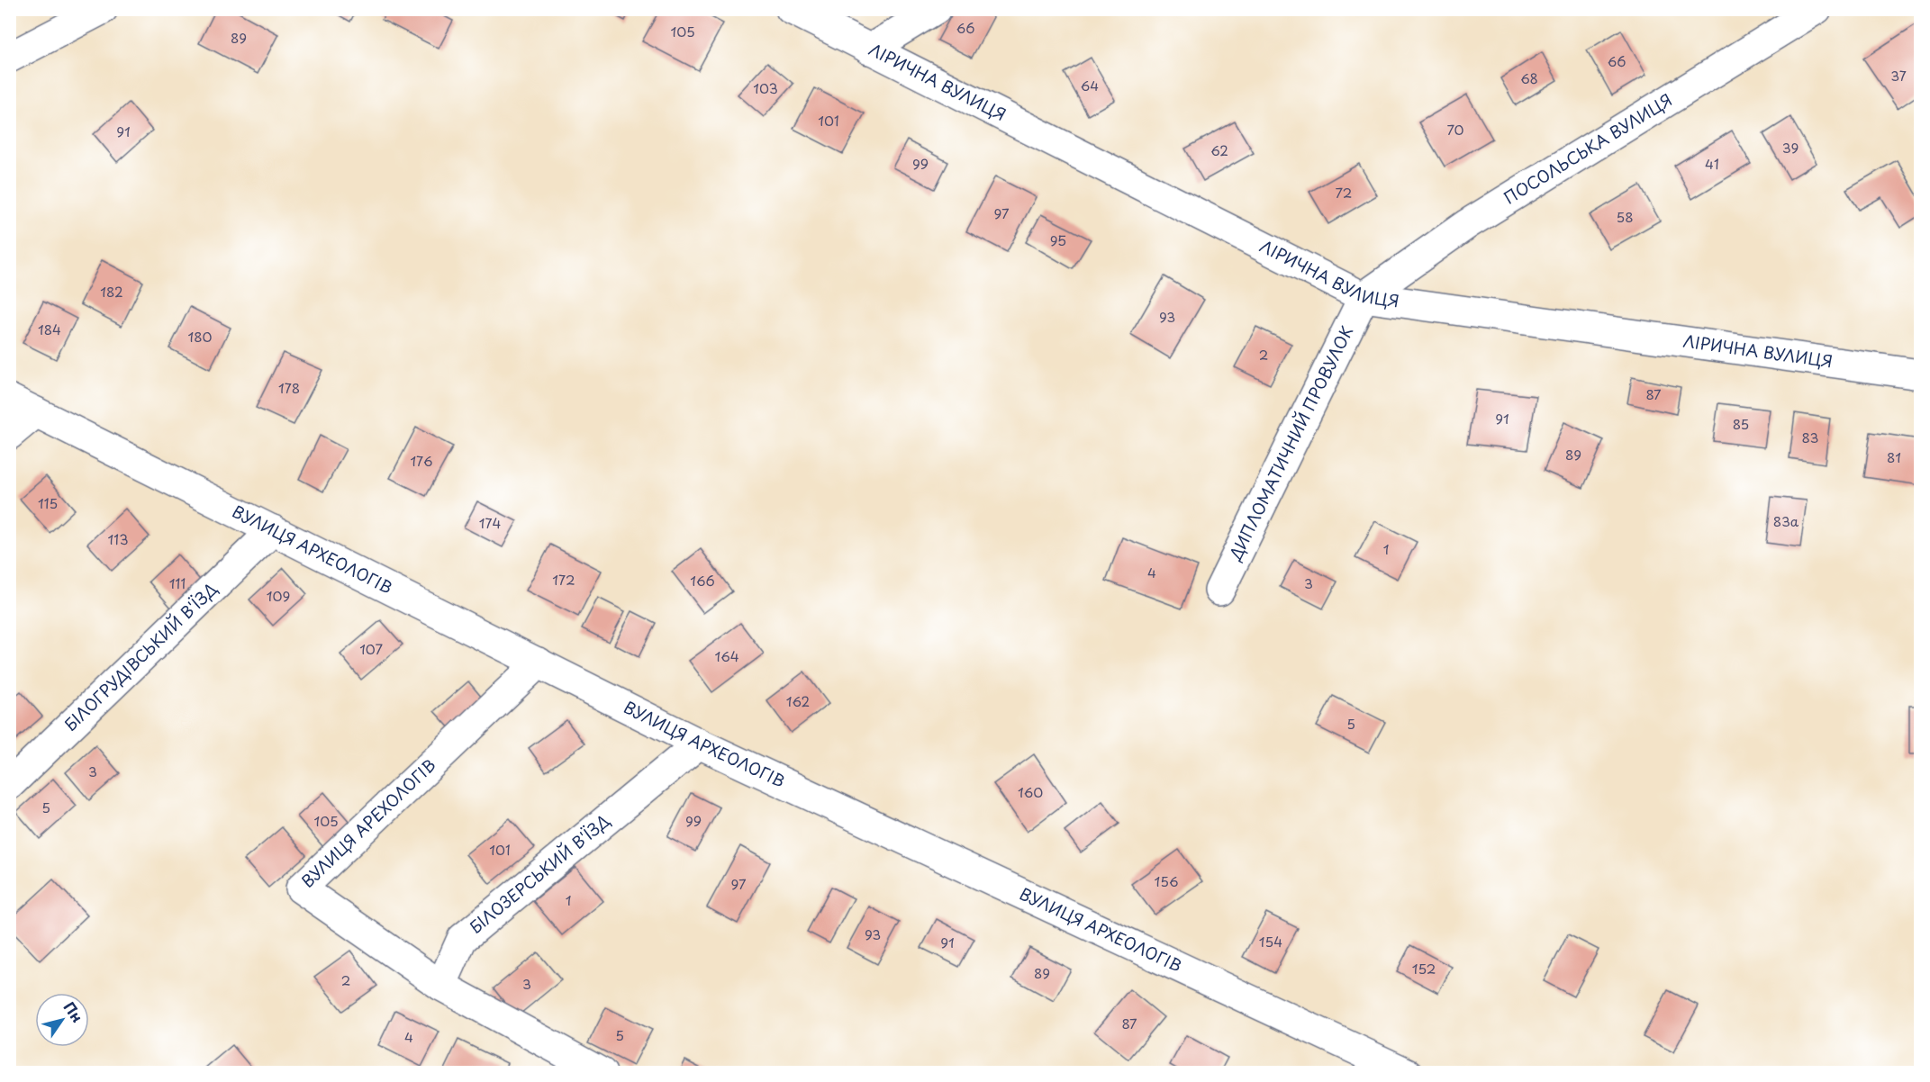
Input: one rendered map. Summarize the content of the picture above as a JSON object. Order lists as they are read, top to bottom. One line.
{"streets":{"street":["ЛІРИЧНА ВУЛИЦЯ","ПОСОЛЬСЬКА ВУЛИЦЯ","ДИПЛОМАТИЧНИЙ ПРОВУЛОК","ВУЛИЦЯ АРХЕОЛОГІВ","БІЛОГРУДІВСЬКИЙ В'ЇЗД","ВУЛИЦЯ АРЕХОЛОГІВ","БІЛОЗЕРСЬКИЙ В'ЇЗД"]},"crossings":[["ЛІРИЧНА ВУЛИЦЯ","ПОСОЛЬСЬКА ВУЛИЦЯ"],["ЛІРИЧНА ВУЛИЦЯ","ДИПЛОМАТИЧНИЙ ПРОВУЛОК"],["ПОСОЛЬСЬКА ВУЛИЦЯ","ДИПЛОМАТИЧНИЙ ПРОВУЛОК"],["ВУЛИЦЯ АРХЕОЛОГІВ","БІЛОГРУДІВСЬКИЙ В'ЇЗД"],["ВУЛИЦЯ АРХЕОЛОГІВ","ВУЛИЦЯ АРЕХОЛОГІВ"],["ВУЛИЦЯ АРХЕОЛОГІВ","БІЛОЗЕРСЬКИЙ В'ЇЗД"],["ВУЛИЦЯ АРЕХОЛОГІВ","БІЛОЗЕРСЬКИЙ В'ЇЗД"]],"house_numbers":["66","105","89","66","37","68","64","103","101","70","91","39","62","99","41","72","97","58","95","182","93","184","180","2","178","87","91","85","83","89","81","176","115","83а","174","113","1","4","172","166","111","3","109","107","164","162","5","3","160","5","105","99","101","156","97","1","93","154","91","152","89","2","3","87","5","4"],"north":"top right"}
